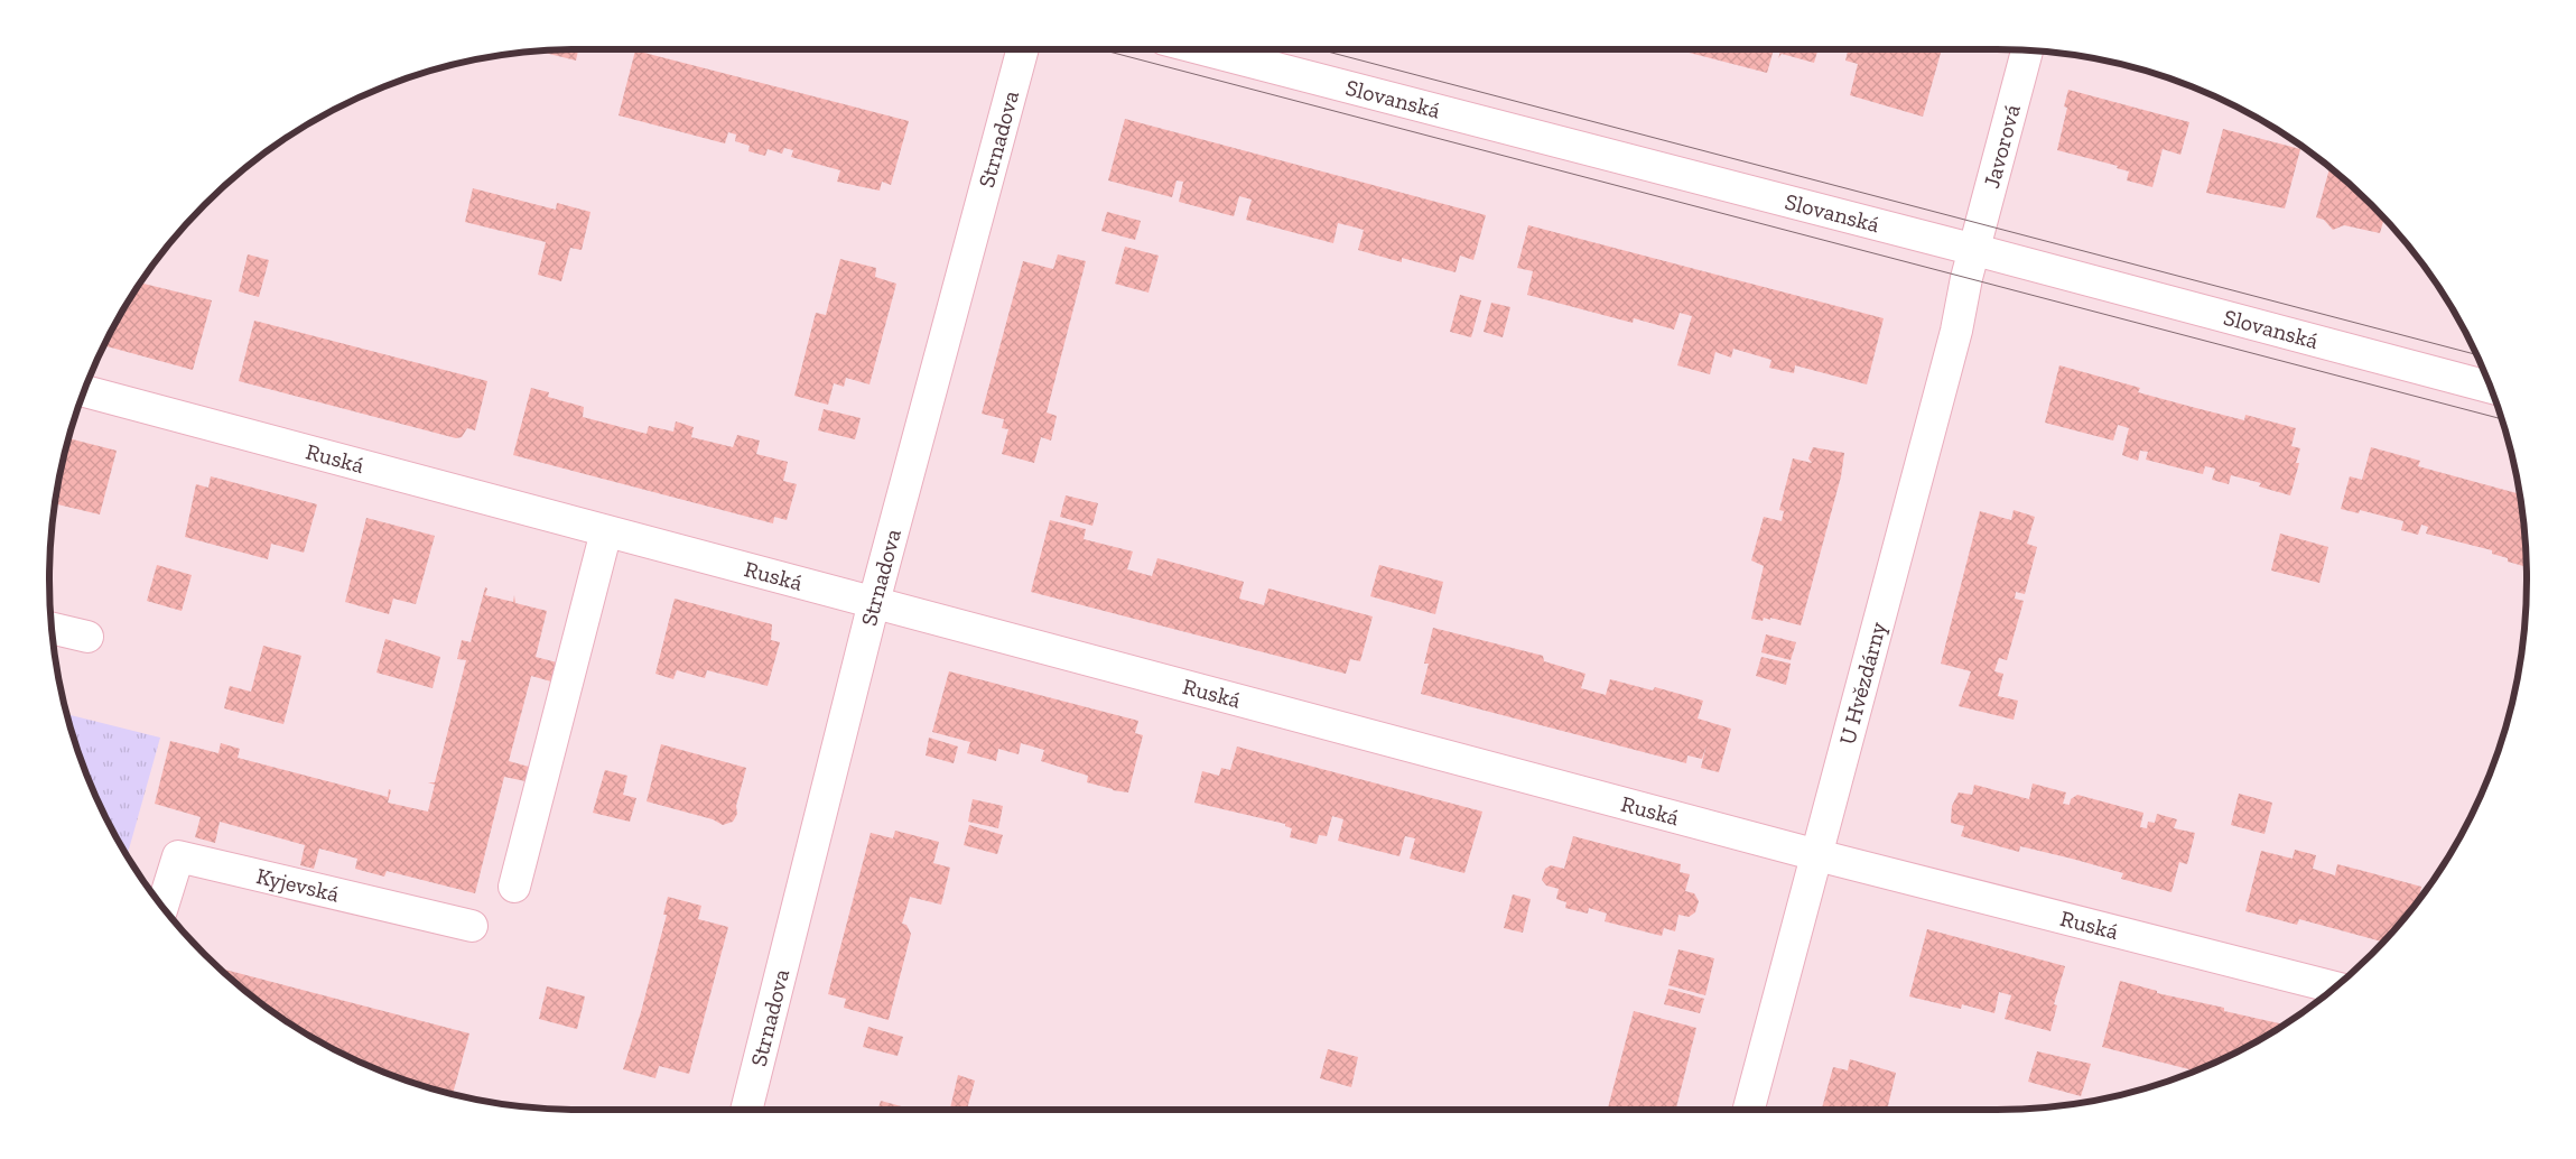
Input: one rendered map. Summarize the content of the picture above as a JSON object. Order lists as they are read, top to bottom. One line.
{"streets":{"street":["Slovanská","Strnadova","Javorová","Ruská","U Hvězdárny","Kyjevská"]},"crossings":[["Slovanská","Javorová"],["Slovanská","U Hvězdárny"],["Strnadova","Ruská"],["Javorová","U Hvězdárny"],["Ruská","U Hvězdárny"]]}
